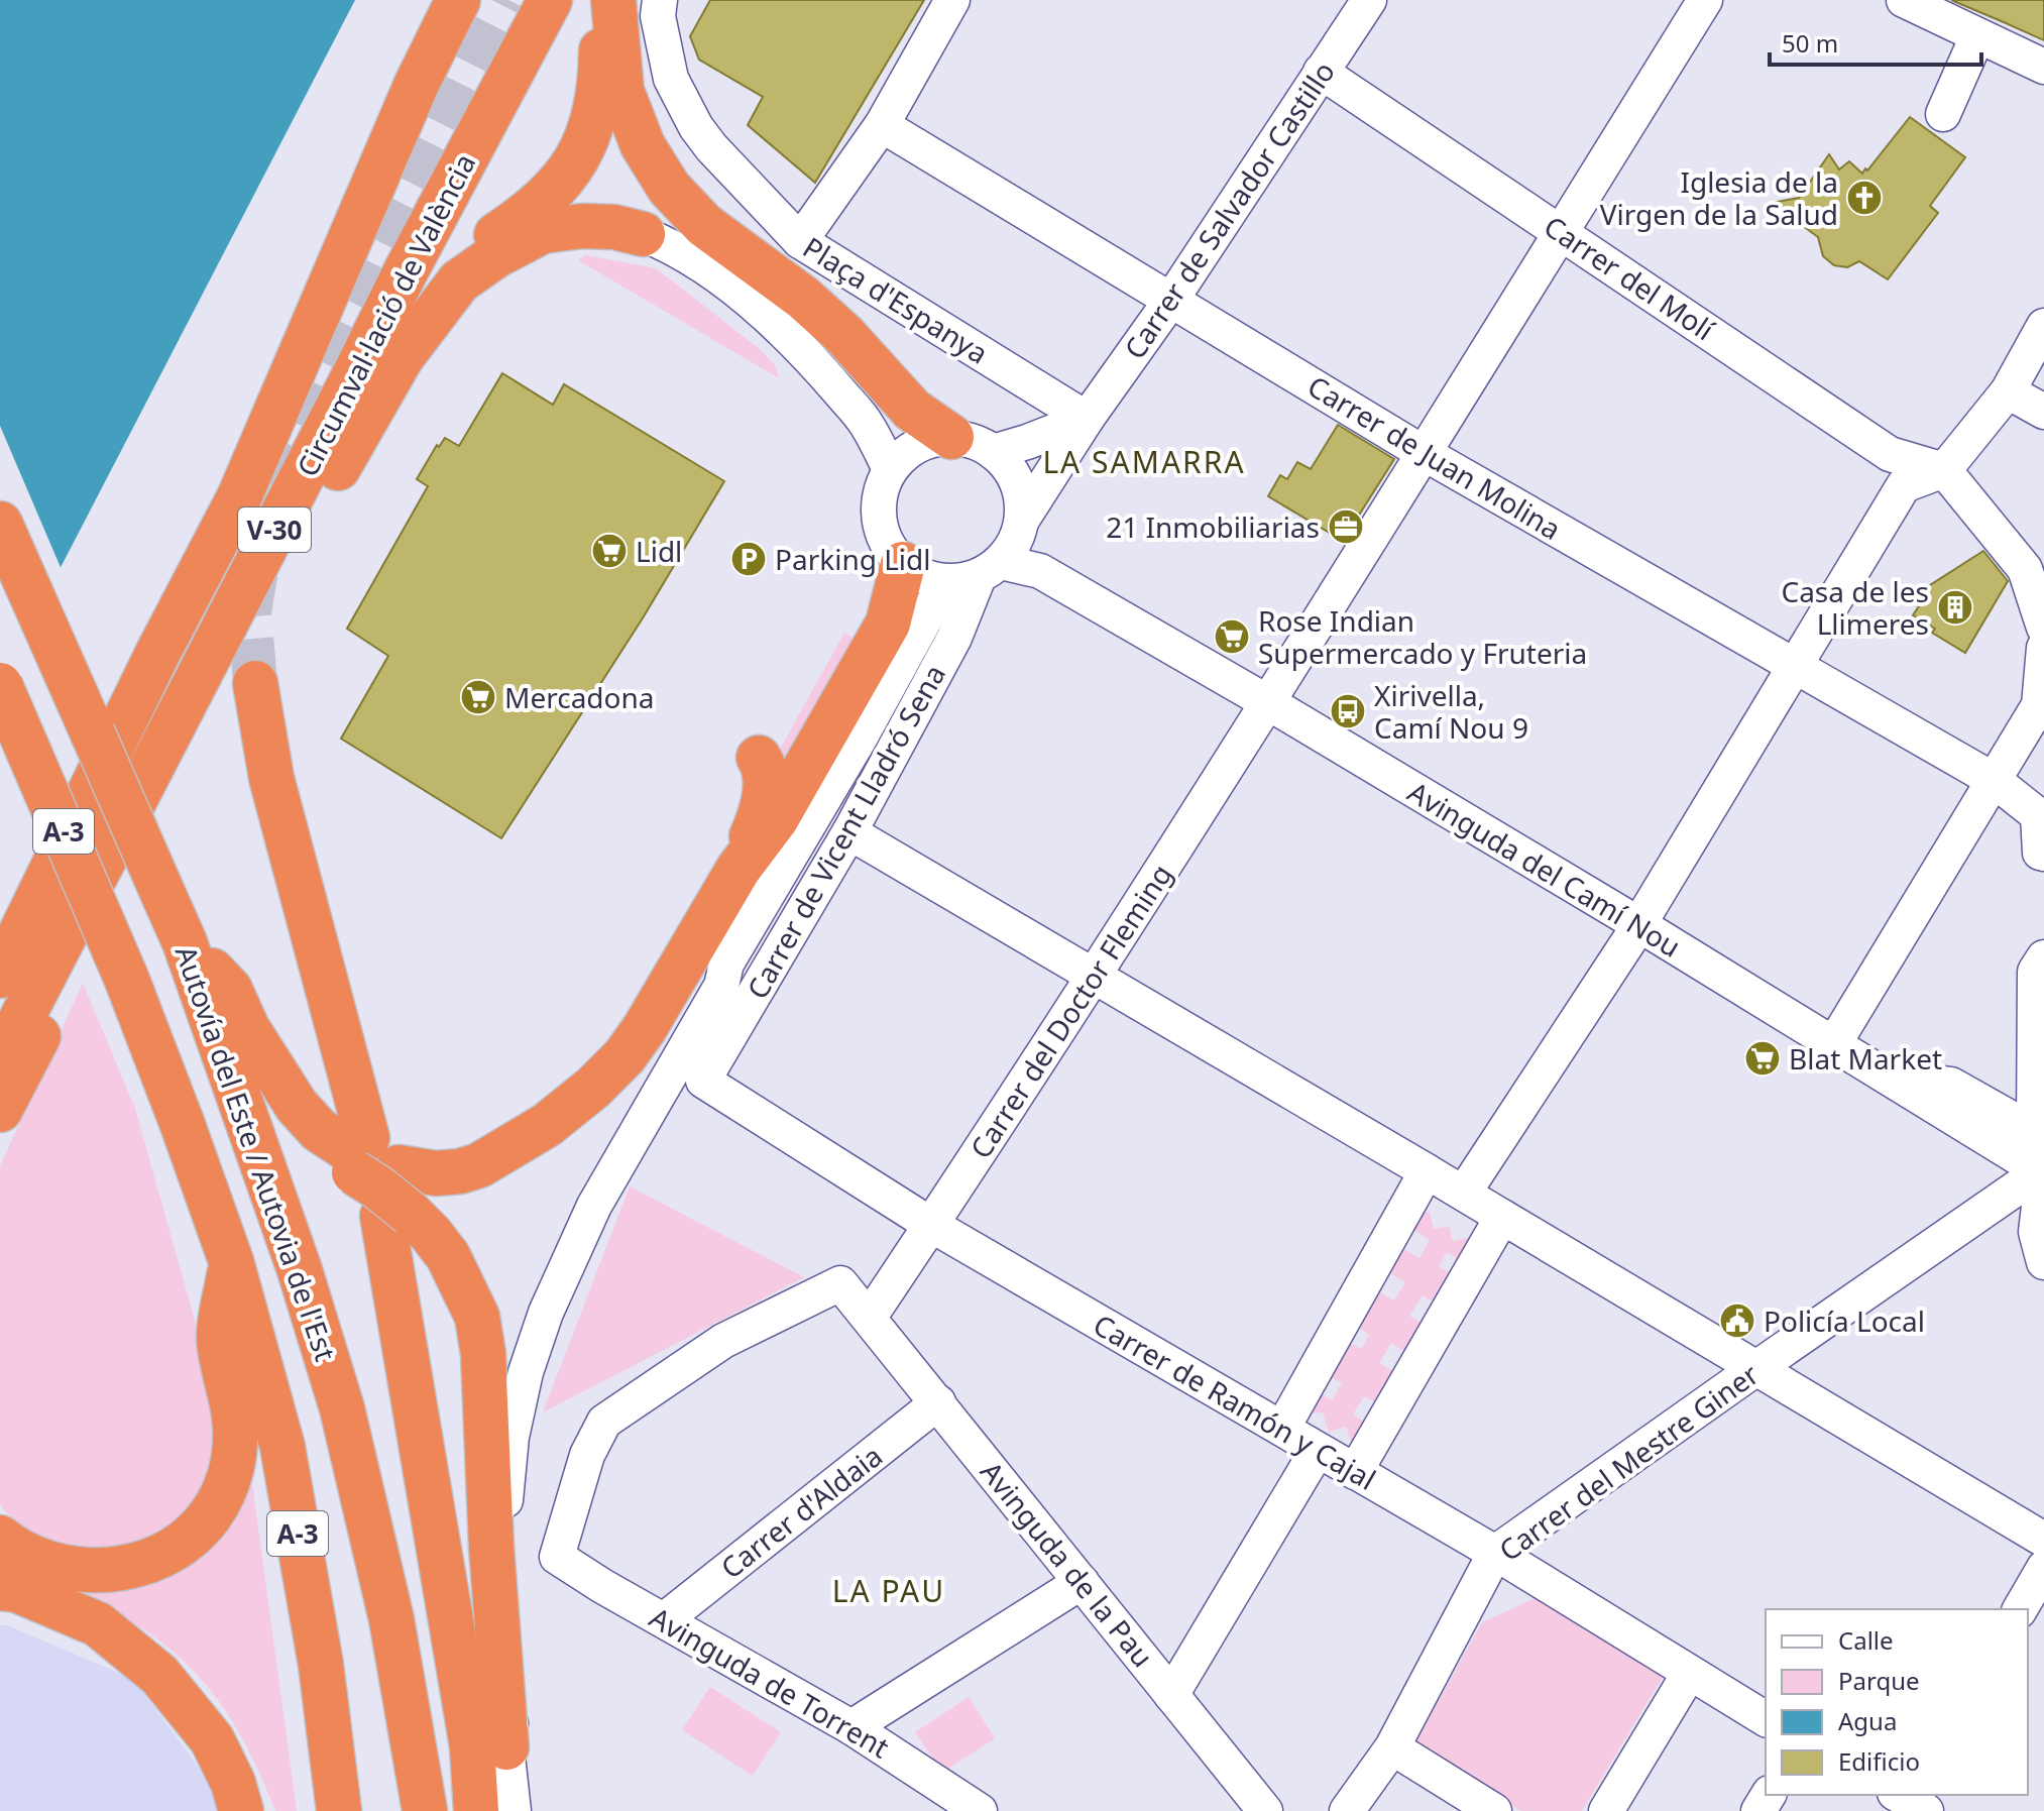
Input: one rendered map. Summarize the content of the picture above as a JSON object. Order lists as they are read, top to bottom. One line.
{"streets":{"highway":["Circumval·lació de València","V-30","A-3","Autovía del Este / Autovia de l'Est"],"street":["Carrer de Salvador Castillo","Carrer del Molí","Plaça d'Espanya","Carrer de Juan Molina","Carrer de Vicent Lladró Sena","Avinguda del Camí Nou","Carrer del Doctor Fleming","Carrer de Ramón y Cajal","Carrer del Mestre Giner","Carrer d'Aldaia","Avinguda de la Pau","Avinguda de Torrent"]},"crossings":[["Carrer de Salvador Castillo","Carrer del Molí"],["Carrer de Salvador Castillo","Plaça d'Espanya"],["Carrer de Salvador Castillo","Carrer de Juan Molina"],["Carrer de Salvador Castillo","Carrer de Vicent Lladró Sena"],["Carrer del Molí","Carrer del Doctor Fleming"],["Carrer de Juan Molina","Carrer del Doctor Fleming"],["Carrer de Vicent Lladró Sena","Carrer de Ramón y Cajal"],["Avinguda del Camí Nou","Carrer del Doctor Fleming"],["Avinguda del Camí Nou","Carrer del Mestre Giner"],["Carrer del Doctor Fleming","Carrer de Ramón y Cajal"],["Carrer del Doctor Fleming","Avinguda de la Pau"],["Carrer de Ramón y Cajal","Carrer del Mestre Giner"],["Carrer d'Aldaia","Avinguda de la Pau"],["Carrer d'Aldaia","Avinguda de Torrent"],["Avinguda de la Pau","Avinguda de Torrent"]],"districts":["LA SAMARRA","LA PAU"],"places":{"church":["Iglesia de la Virgen de la Salud"],"office":["21 Inmobiliarias"],"supermarket":["Lidl","Rose Indian Supermercado y Fruteria","Mercadona","Blat Market"],"parking":["Parking Lidl"],"building":["Casa de les Llimeres"],"bus stop":["Xirivella, Camí Nou 9"],"public building":["Policía Local"]},"legend":["Calle","Parque","Agua","Edificio"],"scale_bar":"50 m"}
